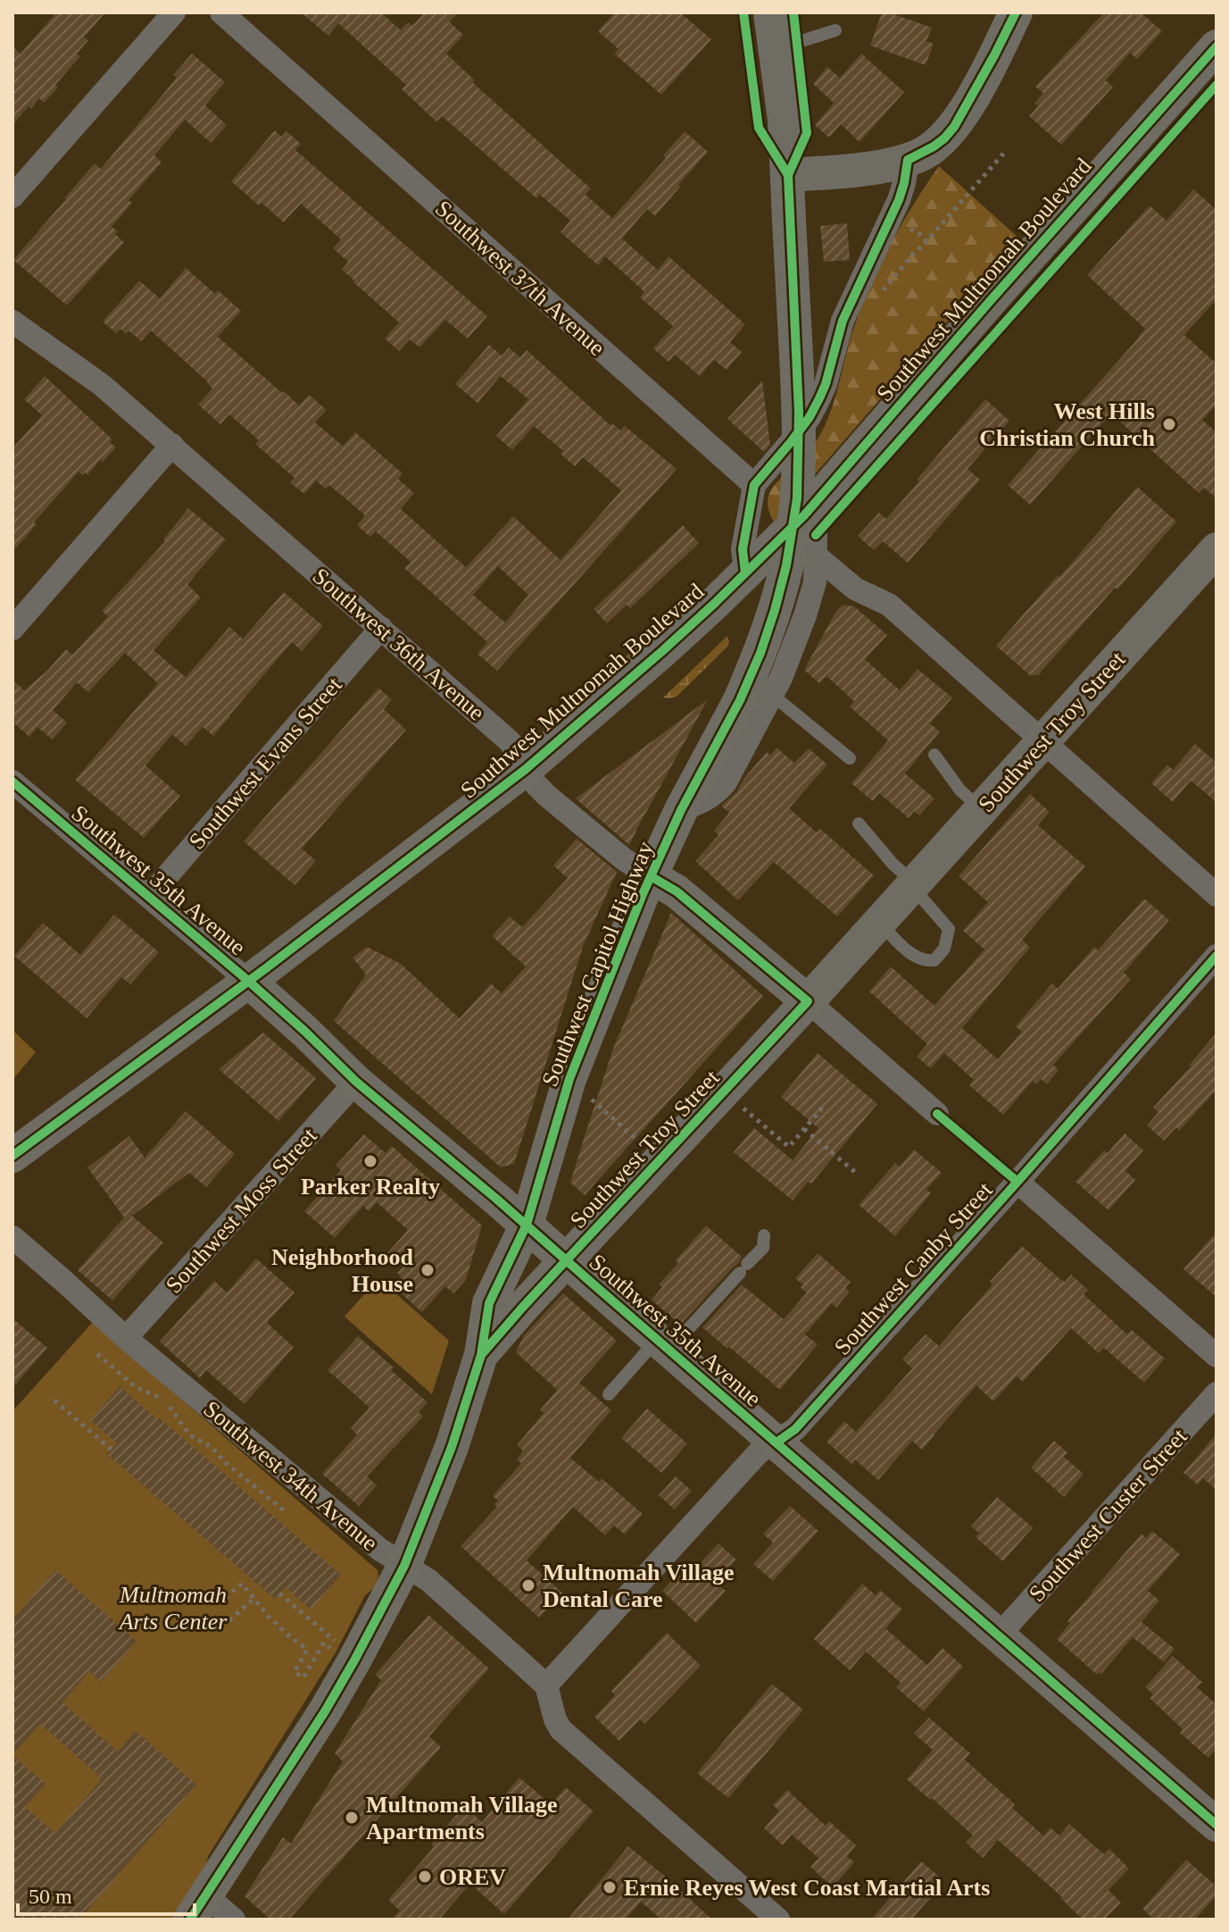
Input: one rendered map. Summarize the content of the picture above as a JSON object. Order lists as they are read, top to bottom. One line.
{"streets":{"street":["Southwest 37th Avenue","Southwest Multnomah Boulevard","Southwest 36th Avenue","Southwest Troy Street","Southwest Evans Street","Southwest 35th Avenue","Southwest Capitol Highway","Southwest Moss Street","Southwest Canby Street","Southwest 34th Avenue","Southwest Custer Street"]},"crossings":[["Southwest Multnomah Boulevard","Southwest 36th Avenue"],["Southwest Multnomah Boulevard","Southwest 35th Avenue"],["Southwest 36th Avenue","Southwest Troy Street"],["Southwest 36th Avenue","Southwest Evans Street"],["Southwest 36th Avenue","Southwest Capitol Highway"],["Southwest Troy Street","Southwest 35th Avenue"],["Southwest Troy Street","Southwest Capitol Highway"],["Southwest Evans Street","Southwest 35th Avenue"],["Southwest 35th Avenue","Southwest Capitol Highway"],["Southwest 35th Avenue","Southwest Moss Street"],["Southwest 35th Avenue","Southwest Canby Street"],["Southwest 35th Avenue","Southwest Custer Street"],["Southwest Capitol Highway","Southwest 34th Avenue"],["Southwest Moss Street","Southwest 34th Avenue"],["Southwest Canby Street","Southwest 34th Avenue"]],"parks":["Multnomah Arts Center"],"places":["West Hills Christian Church","Parker Realty","Neighborhood House","Multnomah Village Dental Care","Multnomah Village Apartments","OREV","Ernie Reyes West Coast Martial Arts"],"scale_bar":"50 m"}
